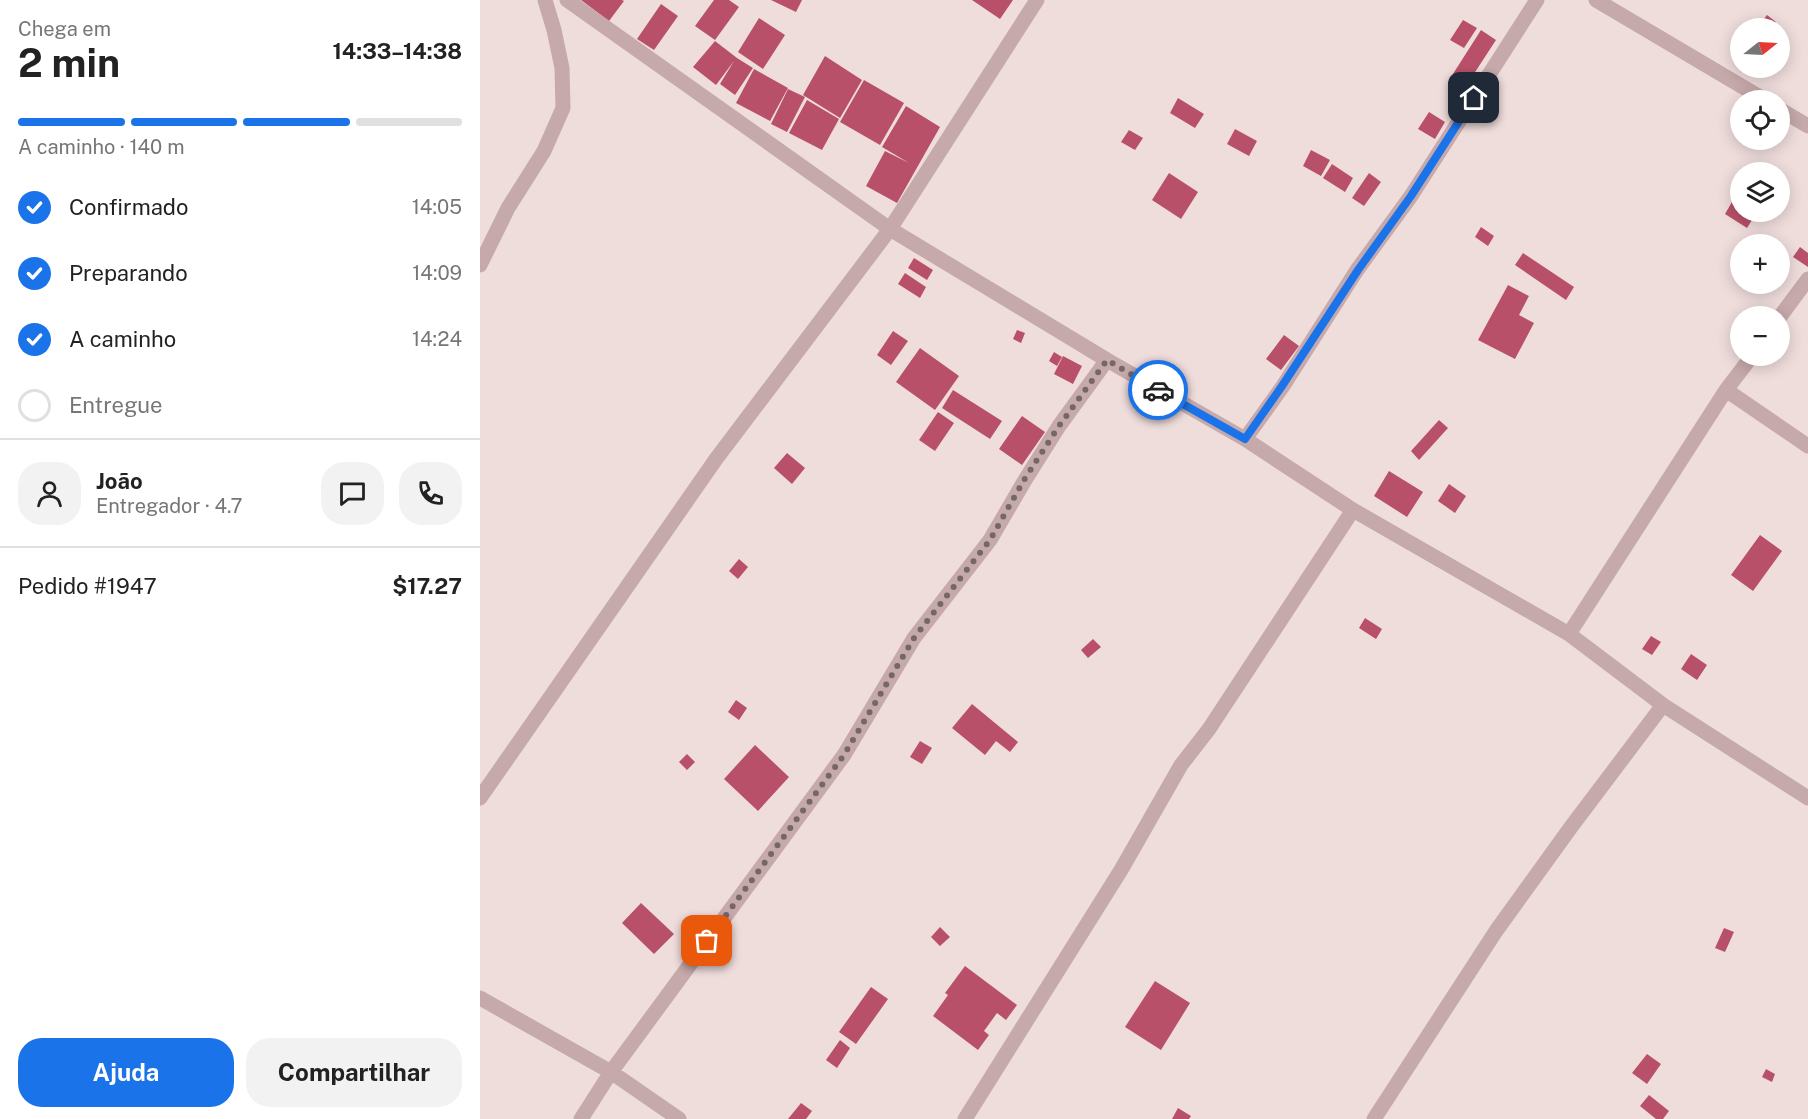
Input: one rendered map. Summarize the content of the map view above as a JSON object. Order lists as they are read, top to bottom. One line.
{"north":"right","page":{"heading":["2 min","Chega em","14:33–14:38"],"panel":["João","Entregador · 4.7","Pedido #1947","$17.27"],"map_buttons":["+","−"],"bar":"A caminho · 140 m","list":[["Confirmado","14:05"],["Preparando","14:09"],["A caminho","14:24"],"Entregue"],"buttons":["Ajuda","Compartilhar"]}}
